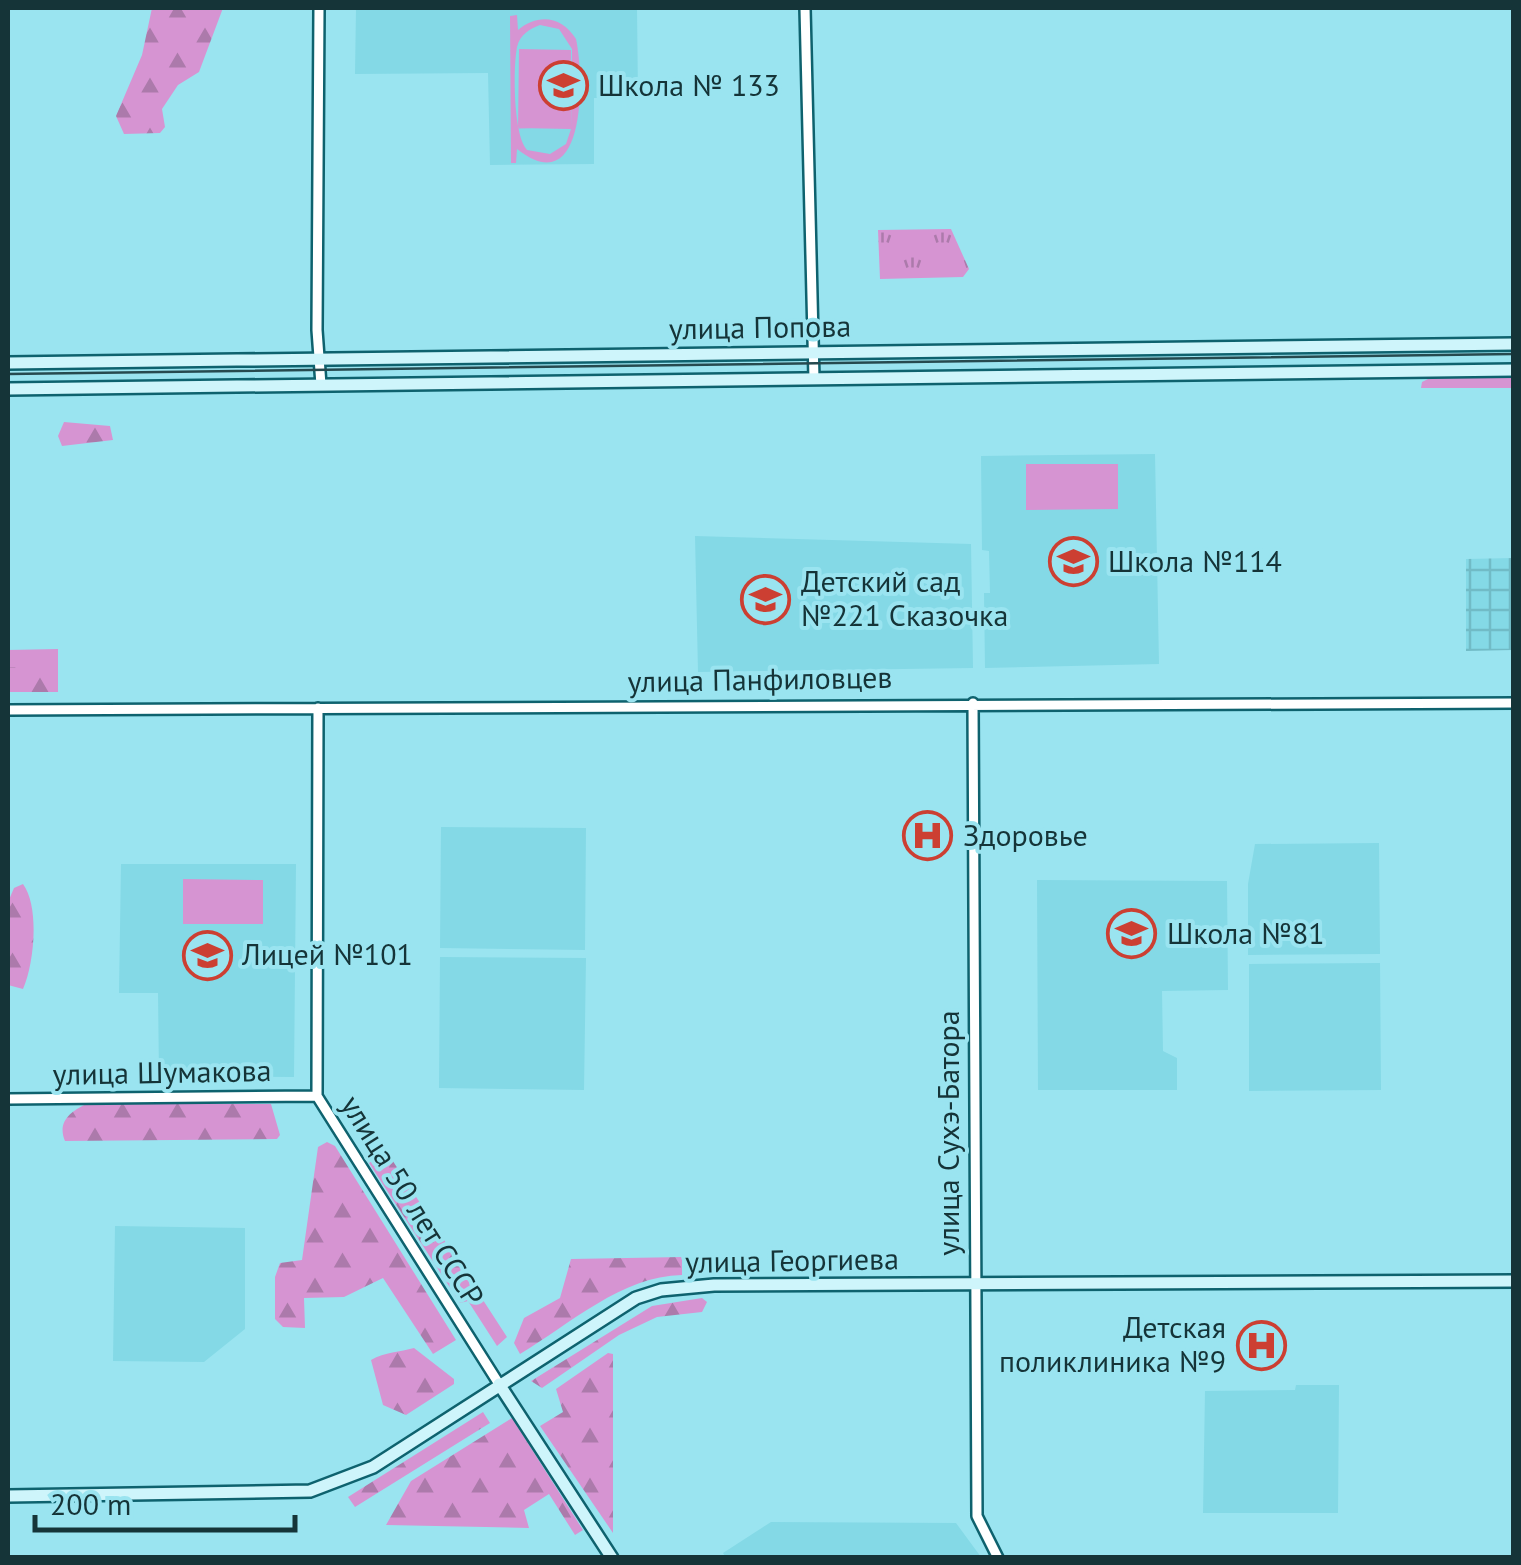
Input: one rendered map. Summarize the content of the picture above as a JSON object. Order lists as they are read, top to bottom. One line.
{"streets":{"main road":["улица Попова","улица 50 лет СССР","улица Георгиева"],"street":["улица Панфиловцев","улица Шумакова","улица Сухэ-Батора"]},"crossings":[["улица Панфиловцев","улица Сухэ-Батора"],["улица Панфиловцев","улица 50 лет СССР"],["улица Шумакова","улица 50 лет СССР"],["улица Сухэ-Батора","улица Георгиева"],["улица 50 лет СССР","улица Георгиева"]],"places":{"school or university":["Школа № 133","Школа №114","Детский сад №221 Сказочка","Школа №81","Лицей №101"],"hospital":["Здоровье","Детская поликлиника №9"]},"scale_bar":"200 m"}
